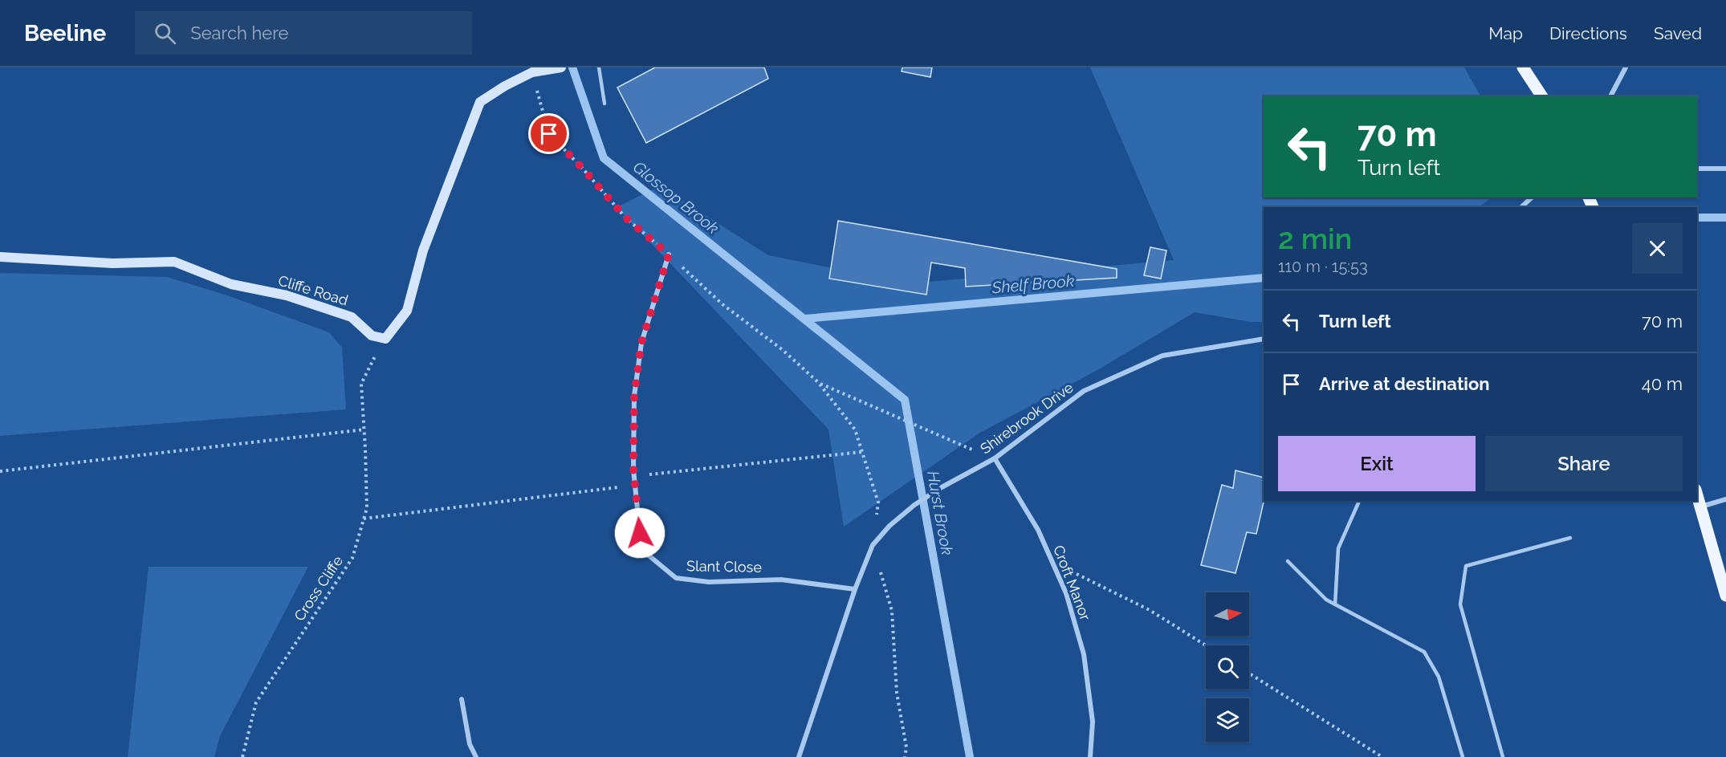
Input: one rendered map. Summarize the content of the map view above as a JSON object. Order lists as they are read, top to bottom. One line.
{"streets":{"street":["Cliffe Road","Shirebrook Drive","Slant Close","Croft Manor"],"path":["Cross Cliffe"]},"crossings":[["Cliffe Road","Cross Cliffe"],["Shirebrook Drive","Slant Close"],["Shirebrook Drive","Croft Manor"]],"water":["Glossop Brook","Shelf Brook","Hurst Brook"],"north":"right","page":{"header":"Beeline","search":"Search here","nav":["Map","Directions","Saved"],"turn":["70 m","Turn left"],"heading":["2 min","110 m · 15:53"],"list":[{"name":"Turn left","value":"70 m"},{"name":"Arrive at destination","value":"40 m"}],"buttons":["Exit","Share"]}}
